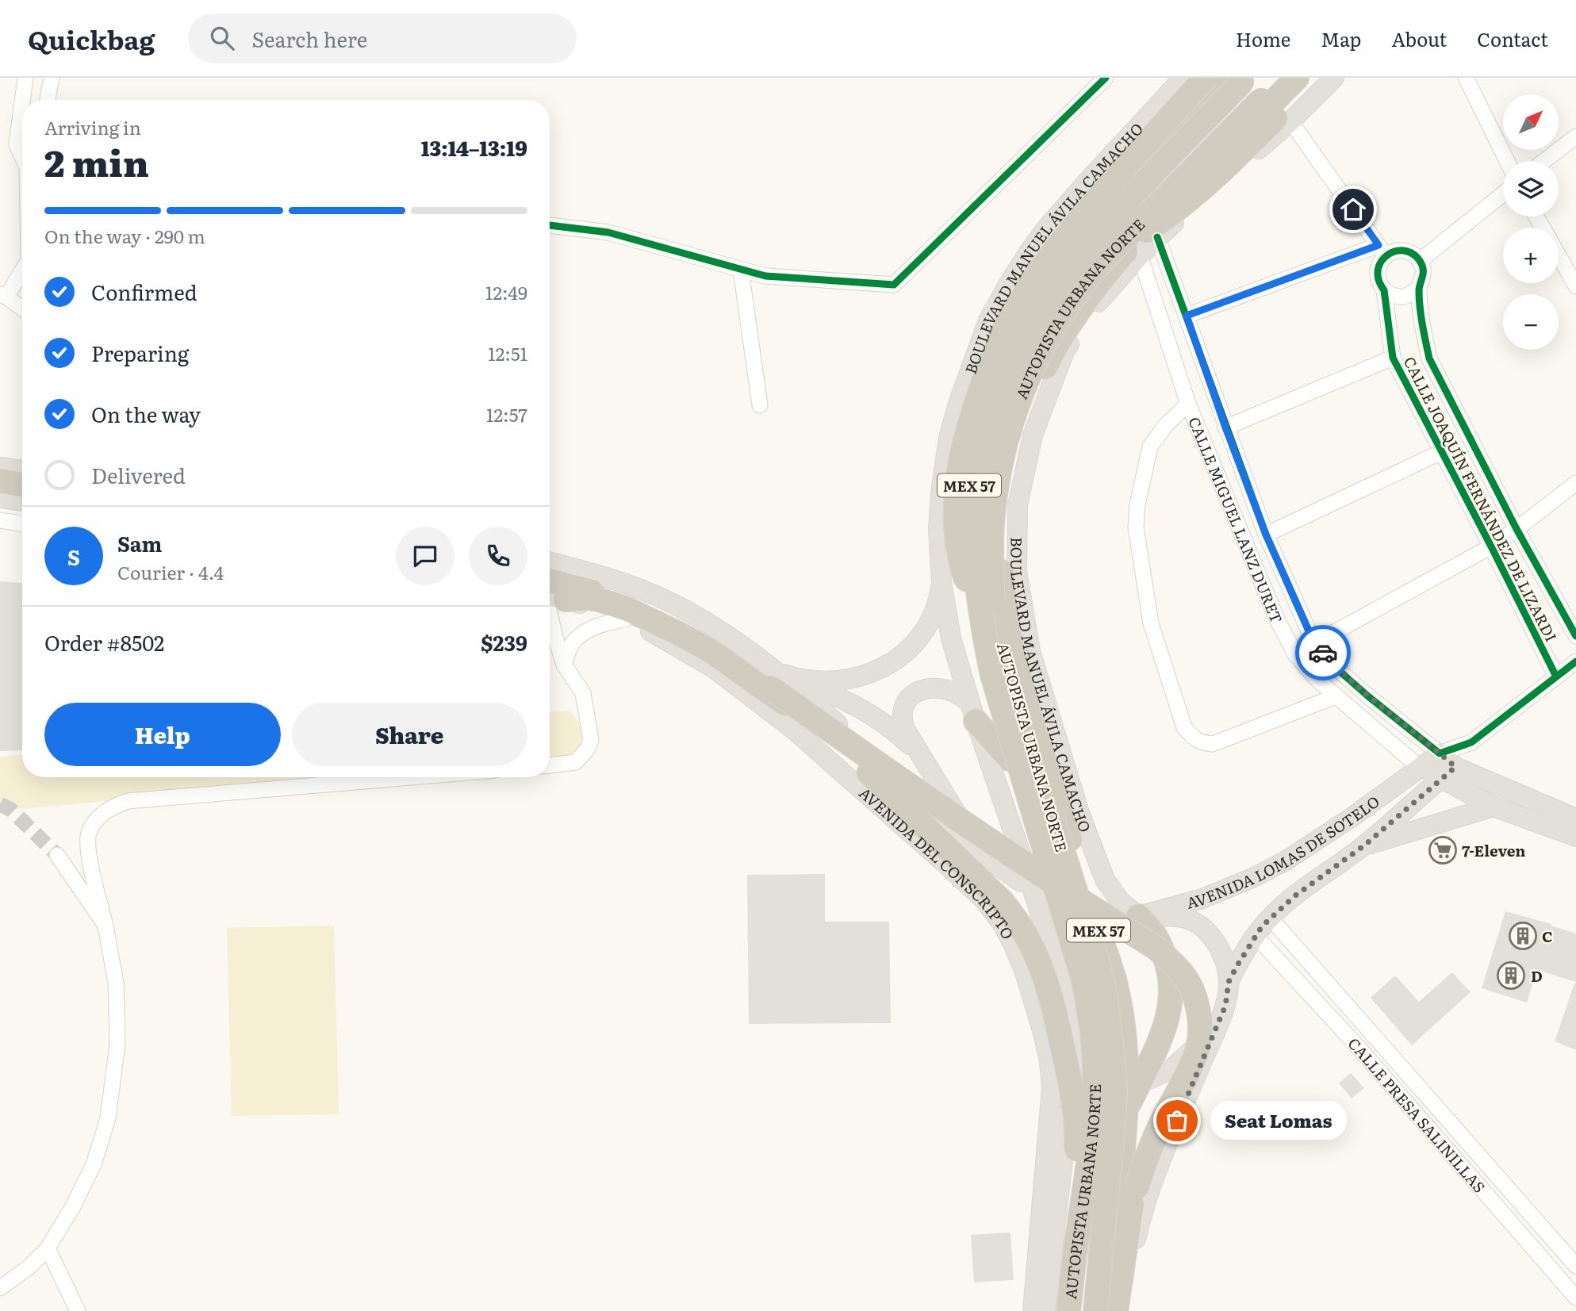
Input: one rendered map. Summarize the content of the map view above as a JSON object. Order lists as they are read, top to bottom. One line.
{"streets":{"highway":["BOULEVARD MANUEL ÁVILA CAMACHO","AUTOPISTA URBANA NORTE","MEX 57"],"main road":["AVENIDA LOMAS DE SOTELO","AVENIDA DEL CONSCRIPTO"],"street":["CALLE JOAQUÍN FERNÁNDEZ DE LIZARDI","CALLE MIGUEL LANZ DURET","CALLE PRESA SALINILLAS"]},"crossings":[["BOULEVARD MANUEL ÁVILA CAMACHO","CALLE MIGUEL LANZ DURET"],["BOULEVARD MANUEL ÁVILA CAMACHO","AVENIDA LOMAS DE SOTELO"],["CALLE MIGUEL LANZ DURET","AVENIDA LOMAS DE SOTELO"],["AVENIDA LOMAS DE SOTELO","CALLE PRESA SALINILLAS"]],"places":{"supermarket":["7-Eleven"],"building":["C","D"],"other":["Seat Lomas"]},"north":"top right","page":{"header":"Quickbag","search":"Search here","nav":["Home","Map","About","Contact"],"map_buttons":["+","−"],"heading":["2 min","Arriving in","13:14–13:19"],"panel":["Sam","Courier · 4.4","Order #8502","$239"],"bar":"On the way · 290 m","list":[["Confirmed","12:49"],["Preparing","12:51"],["On the way","12:57"],"Delivered"],"round":"S","buttons":["Help","Share"],"bubble":"Seat Lomas"}}
